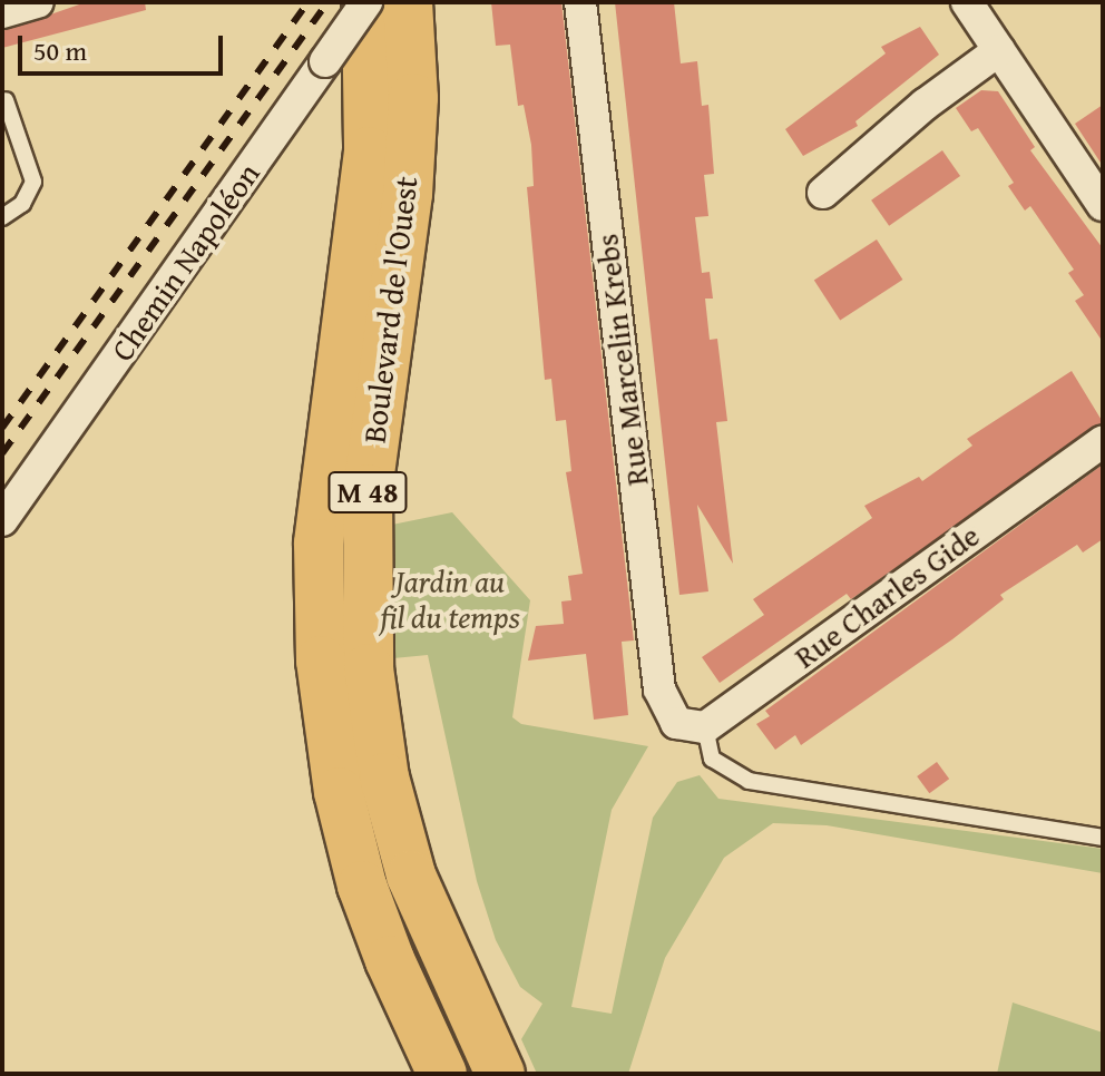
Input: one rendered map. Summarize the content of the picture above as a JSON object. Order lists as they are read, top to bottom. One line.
{"streets":{"main road":["Boulevard de l'Ouest","M 48"],"street":["Chemin Napoléon","Rue Marcelin Krebs","Rue Charles Gide"]},"crossings":[["Chemin Napoléon","Boulevard de l'Ouest"],["Rue Marcelin Krebs","Rue Charles Gide"]],"parks":["Jardin au fil du temps"],"scale_bar":"50 m"}
